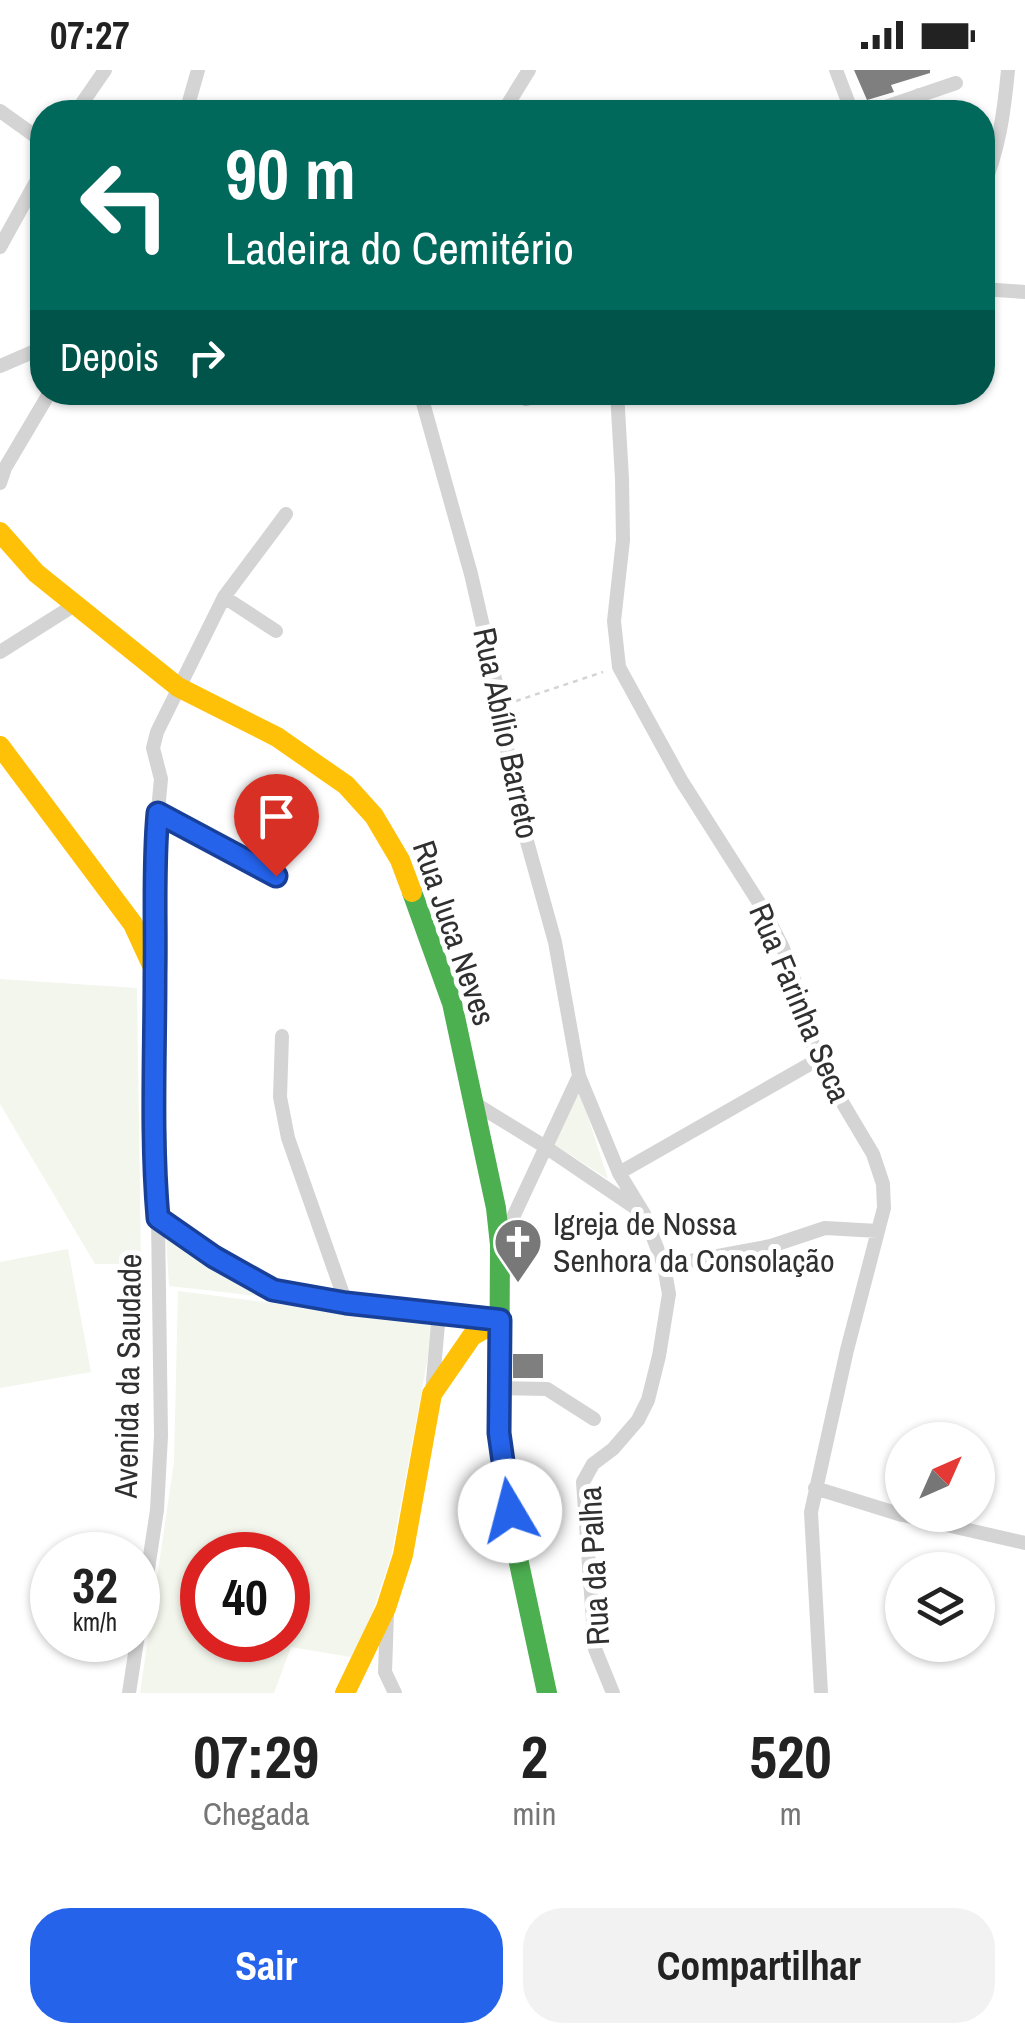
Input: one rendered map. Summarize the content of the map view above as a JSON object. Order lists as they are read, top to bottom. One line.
{"streets":{"street":["Rua Abílio Barreto","Rua Juca Neves","Rua Farinha Seca","Avenida da Saudade","Rua da Palha"]},"crossings":[["Rua Abílio Barreto","Rua da Palha"]],"places":{"church":["Igreja de Nossa Senhora da Consolação"]},"north":"top right","page":{"status":"07:27","turn":["90 m","Ladeira do Cemitério"],"then":"Depois","speed":"32 km/h","limit":"40","eta":["07:29","Chegada","2","min","520","m"],"buttons":["Sair","Compartilhar"]}}
